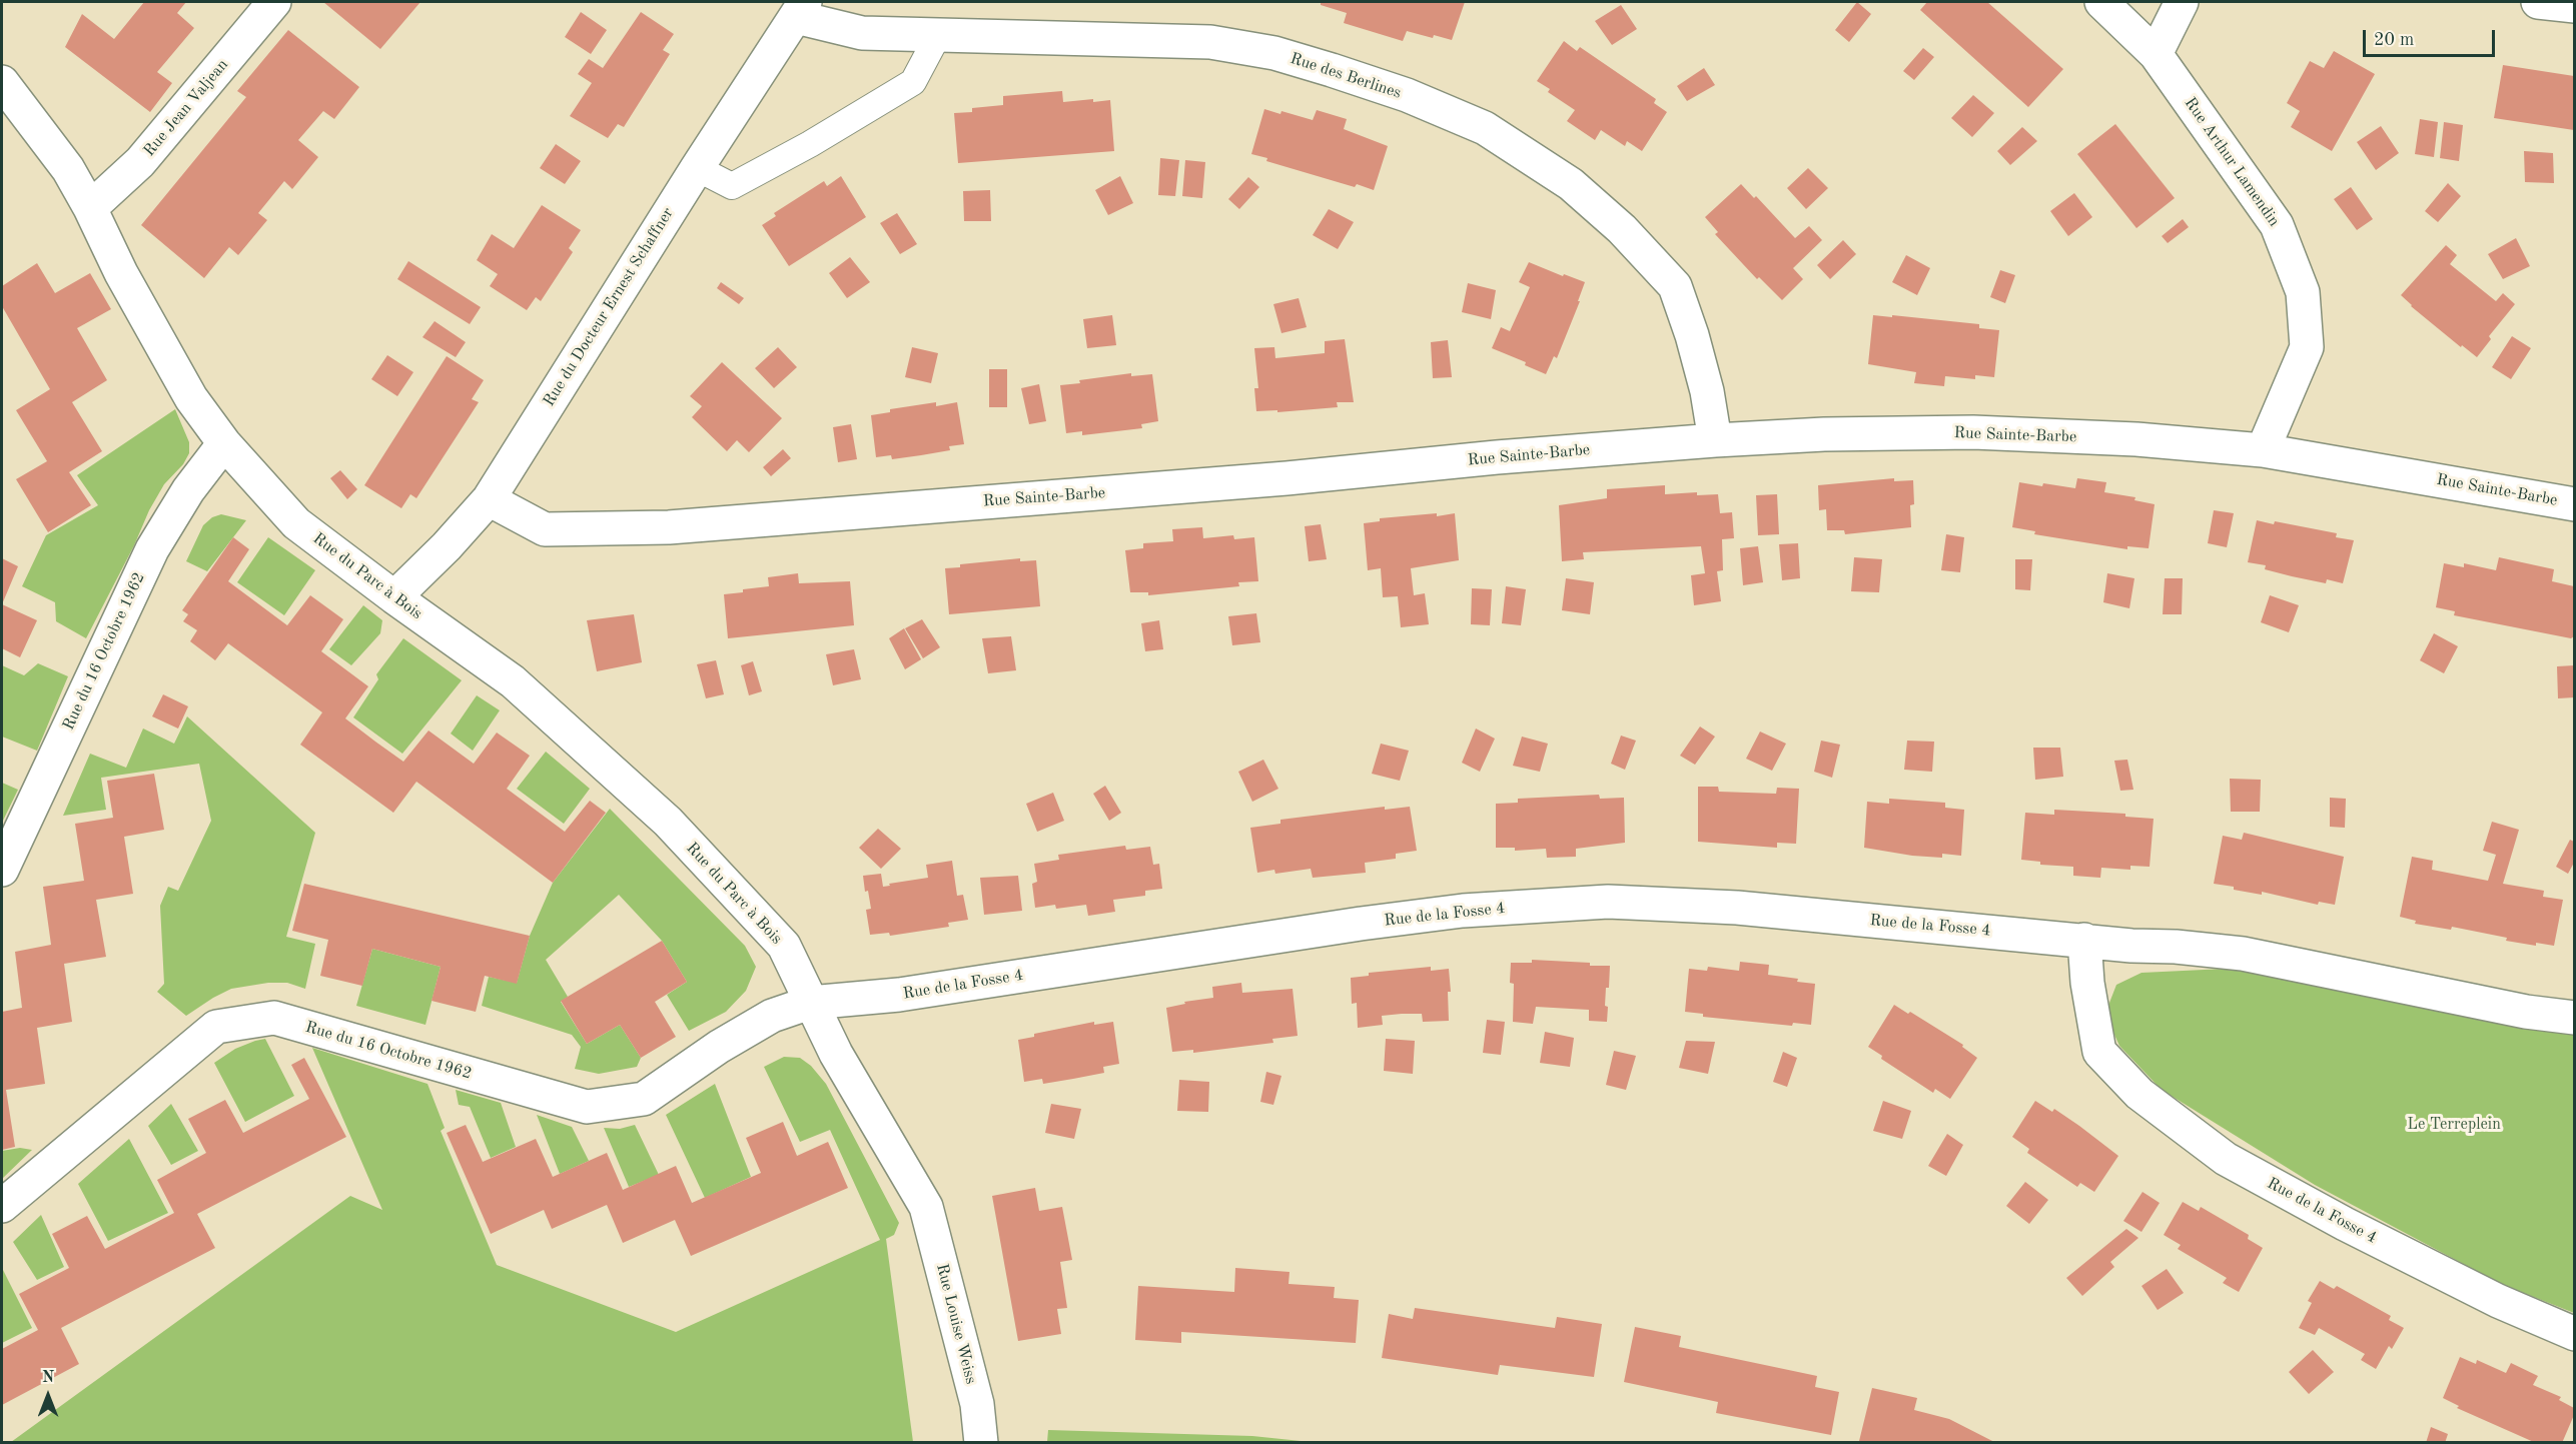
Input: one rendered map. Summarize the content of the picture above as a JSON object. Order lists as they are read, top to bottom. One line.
{"streets":{"street":["Rue des Berlines","Rue Jean Valjean","Rue Arthur Lamendin","Rue du Docteur Ernest Schaffner","Rue Sainte-Barbe","Rue du Parc à Bois","Rue du 16 Octobre 1962","Rue de la Fosse 4","Rue Louise Weiss"]},"crossings":[["Rue des Berlines","Rue du Docteur Ernest Schaffner"],["Rue des Berlines","Rue Sainte-Barbe"],["Rue Jean Valjean","Rue du Parc à Bois"],["Rue Arthur Lamendin","Rue Sainte-Barbe"],["Rue du Docteur Ernest Schaffner","Rue Sainte-Barbe"],["Rue du Docteur Ernest Schaffner","Rue du Parc à Bois"],["Rue du Parc à Bois","Rue du 16 Octobre 1962"],["Rue du Parc à Bois","Rue de la Fosse 4"],["Rue du Parc à Bois","Rue Louise Weiss"],["Rue du 16 Octobre 1962","Rue de la Fosse 4"]],"parks":["Le Terreplein"],"scale_bar":"20 m","north":"top"}
